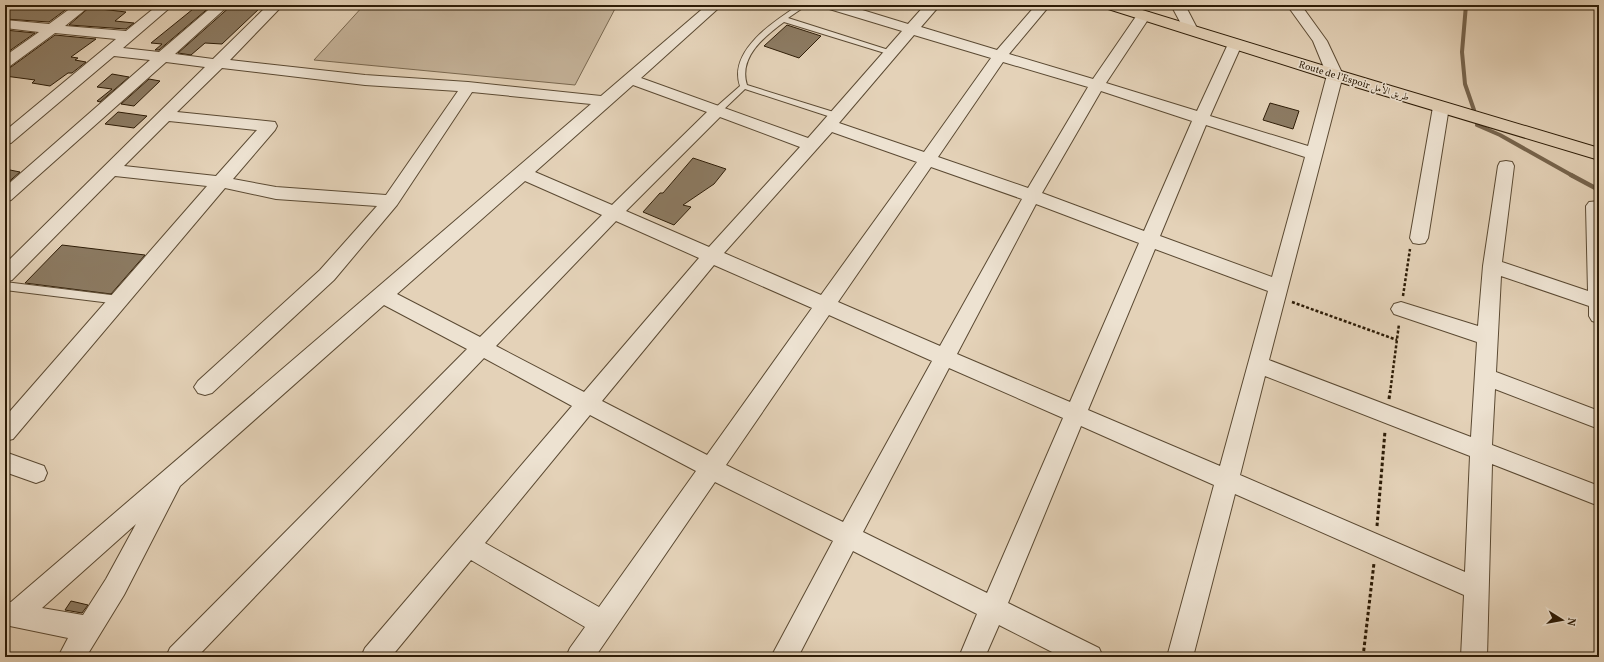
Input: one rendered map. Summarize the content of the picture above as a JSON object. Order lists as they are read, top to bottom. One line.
{"streets":{"highway":["Route de l’Espoir طريق الأمل"]},"north":"right"}
